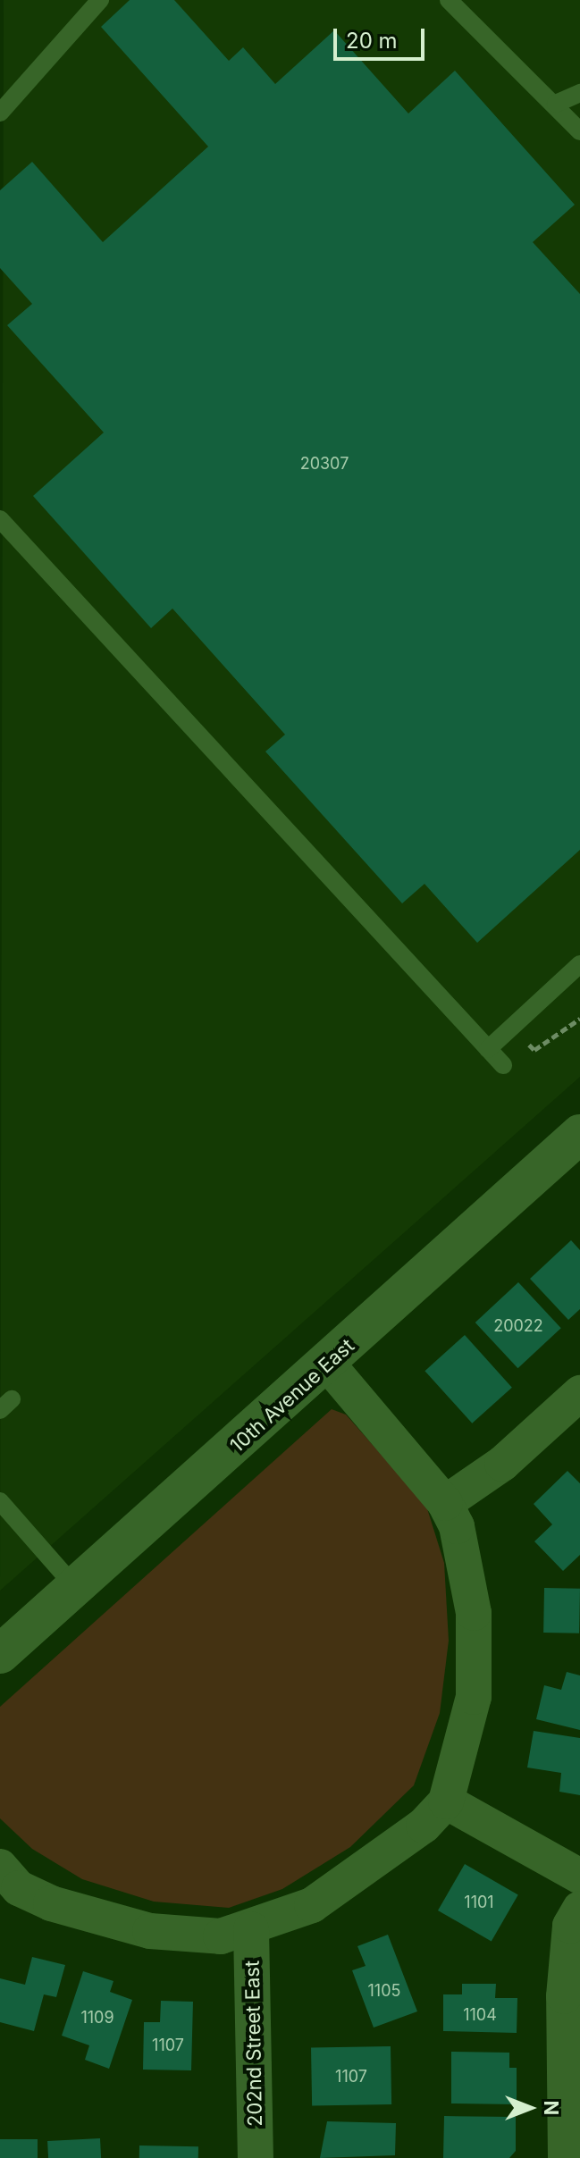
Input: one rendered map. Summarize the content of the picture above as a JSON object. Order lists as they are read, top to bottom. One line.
{"streets":{"street":["10th Avenue East","202nd Street East"]},"house_numbers":["20307","20022","1101","1105","1104","1109","1107","1107"],"scale_bar":"20 m","north":"right"}
